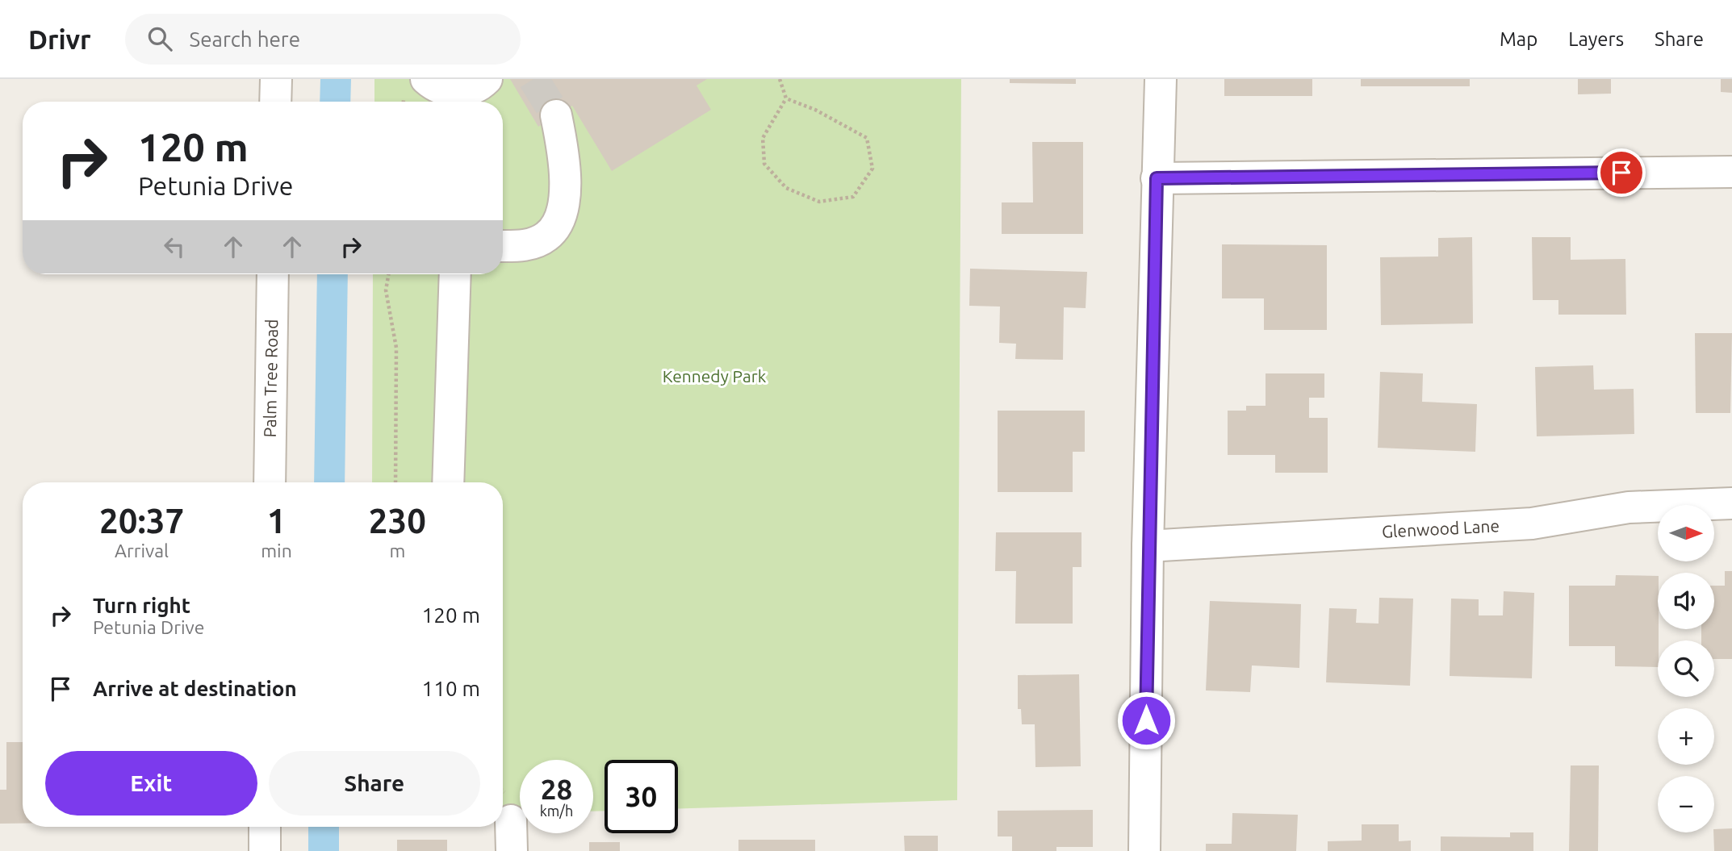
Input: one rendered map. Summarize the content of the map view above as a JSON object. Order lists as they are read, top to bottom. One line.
{"streets":{"street":["Palm Tree Road","Glenwood Lane"]},"parks":["Kennedy Park"],"north":"right","page":{"header":"Drivr","search":"Search here","nav":["Map","Layers","Share"],"turn":["120 m","Petunia Drive"],"eta":["20:37","Arrival","1","min","230","m"],"map_buttons":["+","−"],"list":[{"name":"Turn right","note":"Petunia Drive","value":"120 m"},{"name":"Arrive at destination","value":"110 m"}],"buttons":["Exit","Share"],"speed":"28 km/h","limit":"30"}}
